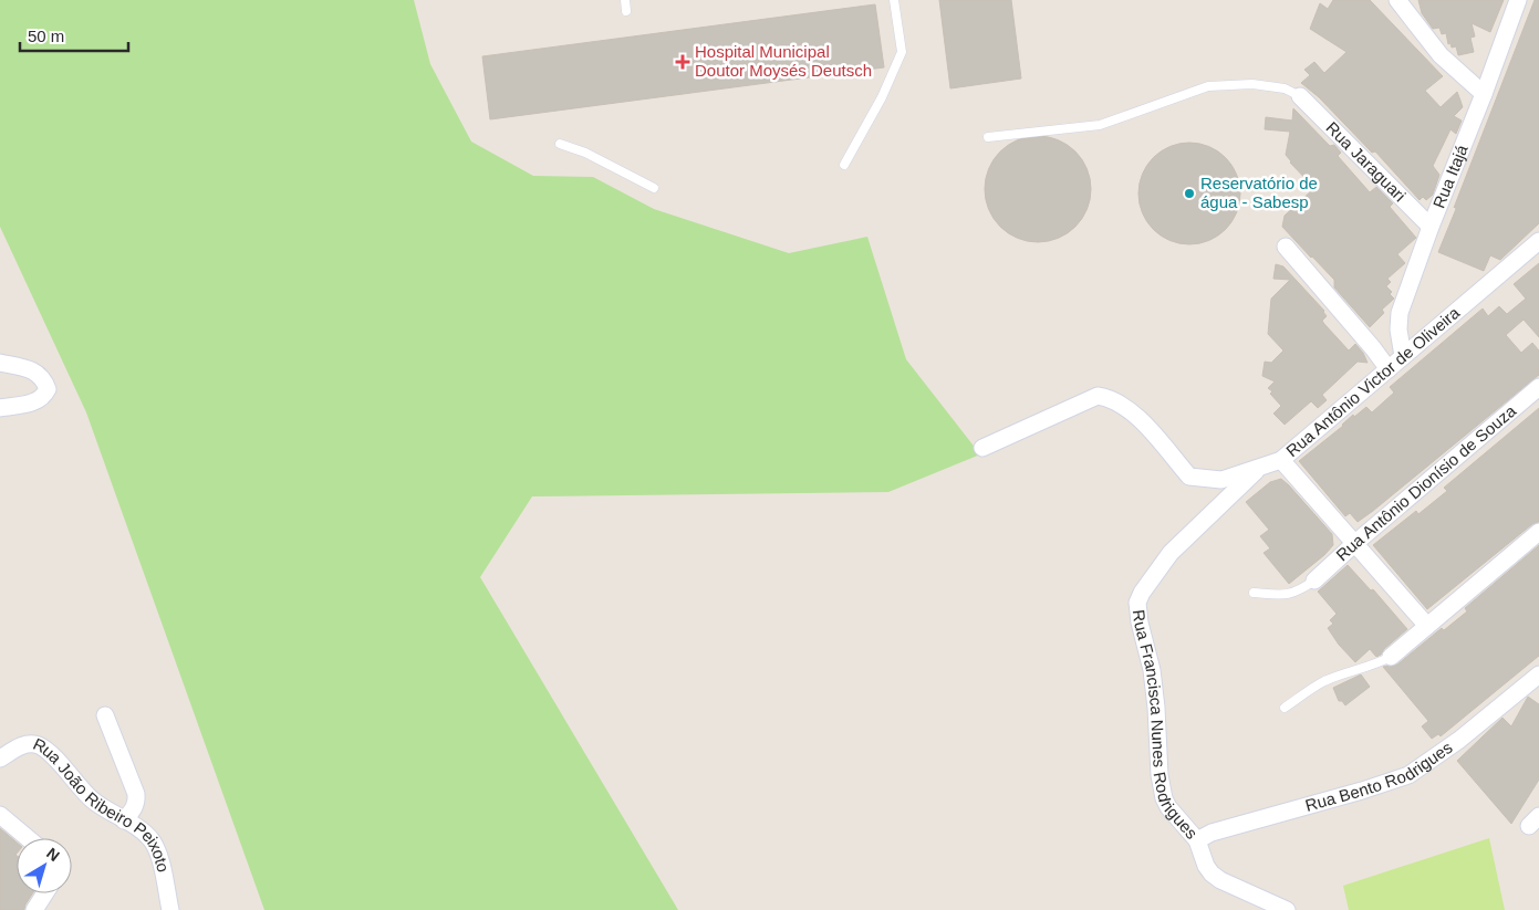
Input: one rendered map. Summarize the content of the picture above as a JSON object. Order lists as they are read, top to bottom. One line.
{"streets":{"street":["Rua Jaraguari","Rua Itajá","Rua Antônio Victor de Oliveira","Rua Antônio Dionísio de Souza","Rua Francisca Nunes Rodrigues","Rua Bento Rodrigues","Rua João Ribeiro Peixoto"]},"crossings":[["Rua Jaraguari","Rua Itajá"],["Rua Itajá","Rua Antônio Victor de Oliveira"],["Rua Antônio Victor de Oliveira","Rua Francisca Nunes Rodrigues"],["Rua Francisca Nunes Rodrigues","Rua Bento Rodrigues"]],"places":{"health":["Hospital Municipal Doutor Moysés Deutsch"],"other":["Reservatório de água - Sabesp"]},"scale_bar":"50 m","north":"top right"}
